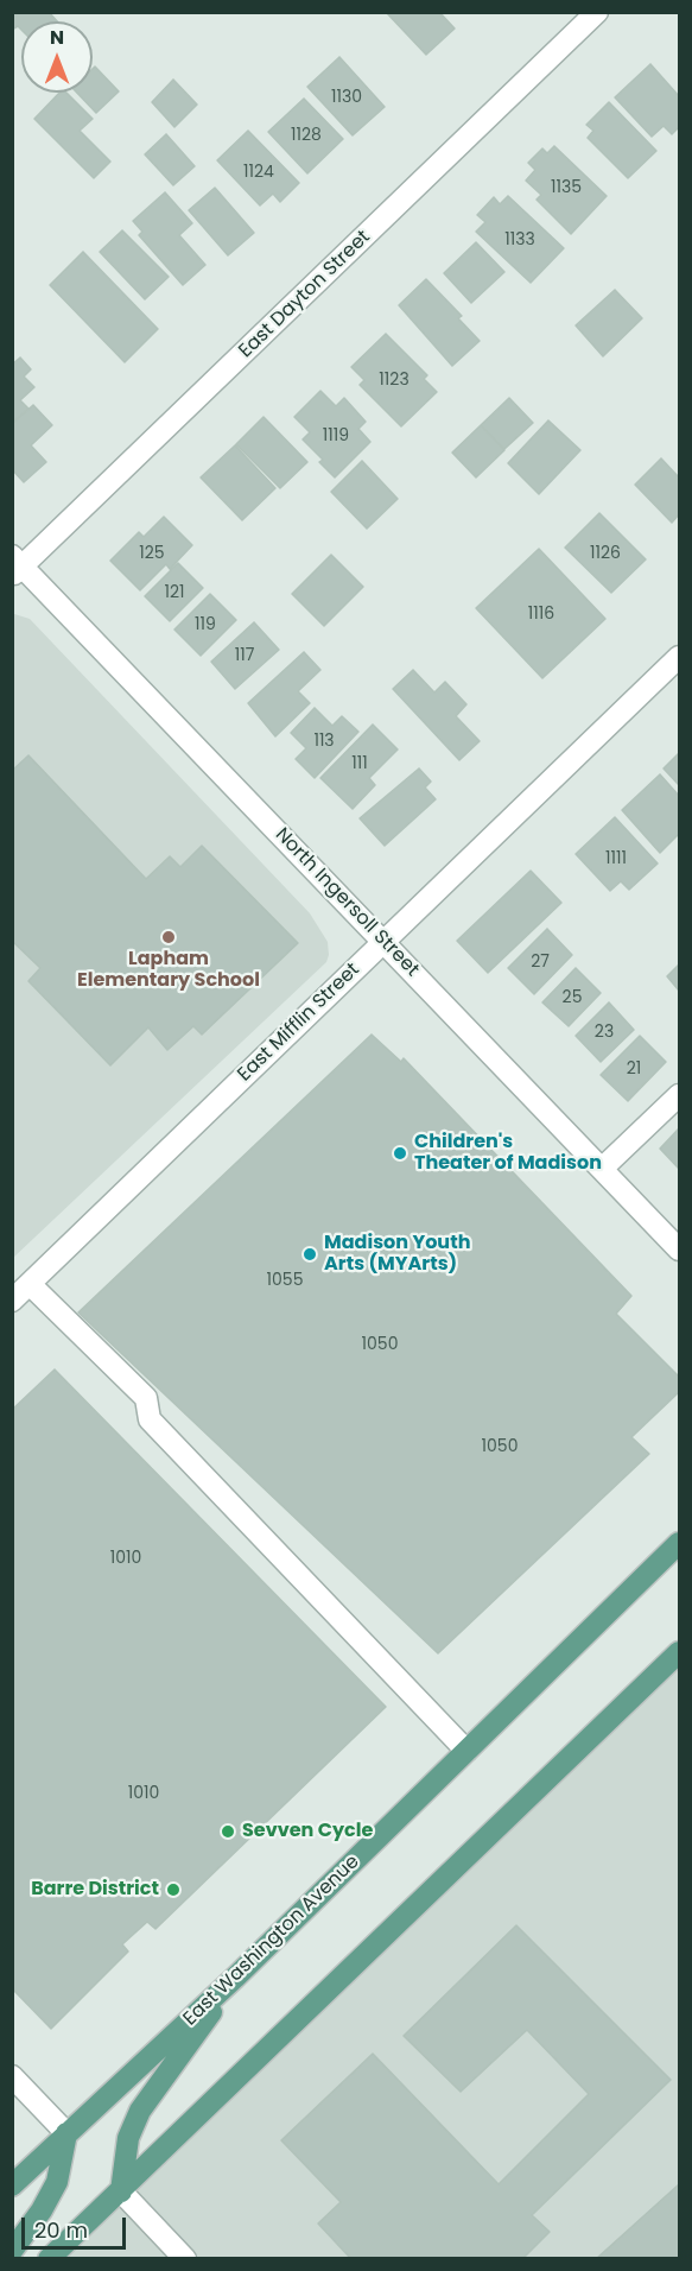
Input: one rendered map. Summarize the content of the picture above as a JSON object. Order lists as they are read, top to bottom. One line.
{"streets":{"main road":["East Washington Avenue"],"street":["East Dayton Street","North Ingersoll Street","East Mifflin Street"]},"crossings":[["East Dayton Street","North Ingersoll Street"],["North Ingersoll Street","East Mifflin Street"]],"places":["Lapham Elementary School","Children's Theater of Madison","Madison Youth Arts (MYArts)","Sevven Cycle","Barre District"],"house_numbers":["1130","1128","1124","1135","1133","1123","1119","125","1126","121","1116","119","117","113","111","1111","27","25","23","21","1055","1050","1050","1010","1010"],"scale_bar":"20 m","north":"top"}
